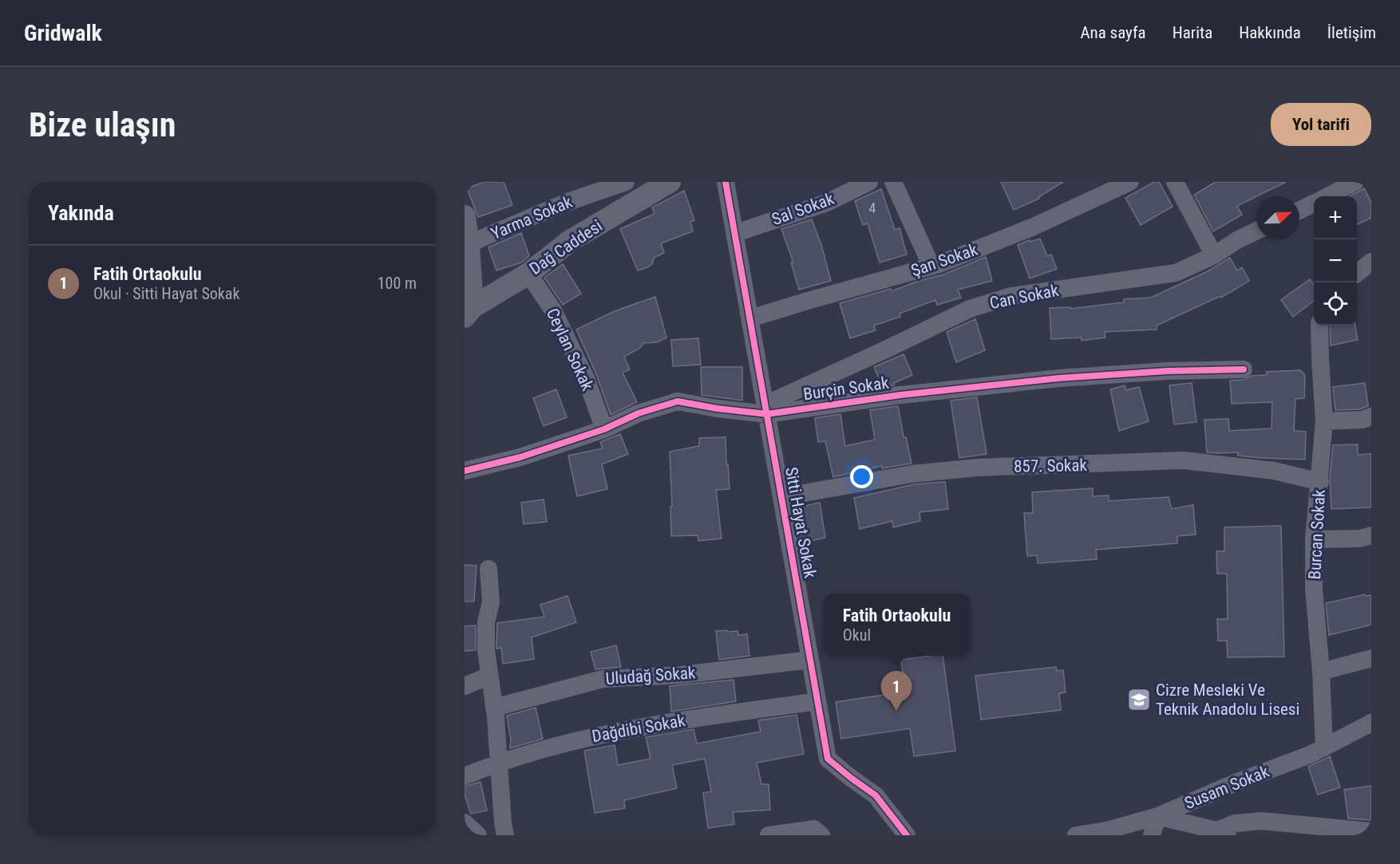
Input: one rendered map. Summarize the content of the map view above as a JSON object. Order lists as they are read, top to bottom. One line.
{"streets":{"street":["Sal Sokak","Yarma Sokak","Dağ Caddesi","Şan Sokak","Can Sokak","Ceylan Sokak","Burçin Sokak","857. Sokak","Sitti Hayat Sokak","Burcan Sokak","Uludağ Sokak","Dağdibi Sokak","Susam Sokak"]},"crossings":[["Sal Sokak","Sitti Hayat Sokak"],["Dağ Caddesi","Ceylan Sokak"],["Şan Sokak","Sitti Hayat Sokak"],["Can Sokak","Burçin Sokak"],["Can Sokak","Sitti Hayat Sokak"],["Ceylan Sokak","Burçin Sokak"],["Burçin Sokak","Sitti Hayat Sokak"],["857. Sokak","Sitti Hayat Sokak"],["857. Sokak","Burcan Sokak"],["Sitti Hayat Sokak","Uludağ Sokak"],["Sitti Hayat Sokak","Dağdibi Sokak"],["Burcan Sokak","Susam Sokak"]],"places":{"school or university":["Cizre Mesleki Ve Teknik Anadolu Lisesi"]},"house_numbers":["4"],"north":"top right","page":{"header":"Gridwalk","nav":["Ana sayfa","Harita","Hakkında","İletişim"],"buttons":"Yol tarifi","title":"Bize ulaşın","heading":"Yakında","map_buttons":["+","−"],"list":[{"mark":"1","name":"Fatih Ortaokulu","note":"Okul · Sitti Hayat Sokak","value":"100 m"}],"popup":["Fatih Ortaokulu","Okul"],"pins":"1"}}
